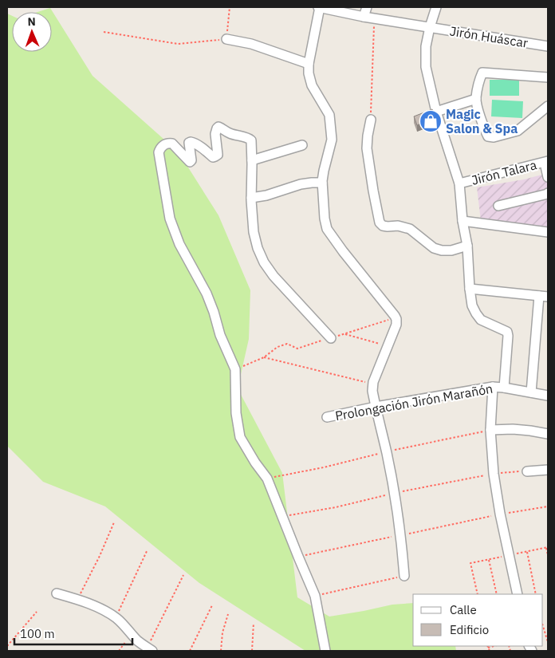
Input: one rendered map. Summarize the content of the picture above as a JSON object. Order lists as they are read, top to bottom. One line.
{"streets":{"street":["Jirón Huáscar","Jirón Talara","Prolongación Jirón Marañón"]},"places":{"shop":["Magic Salon & Spa"]},"legend":["Calle","Edificio"],"scale_bar":"100 m","north":"top"}
